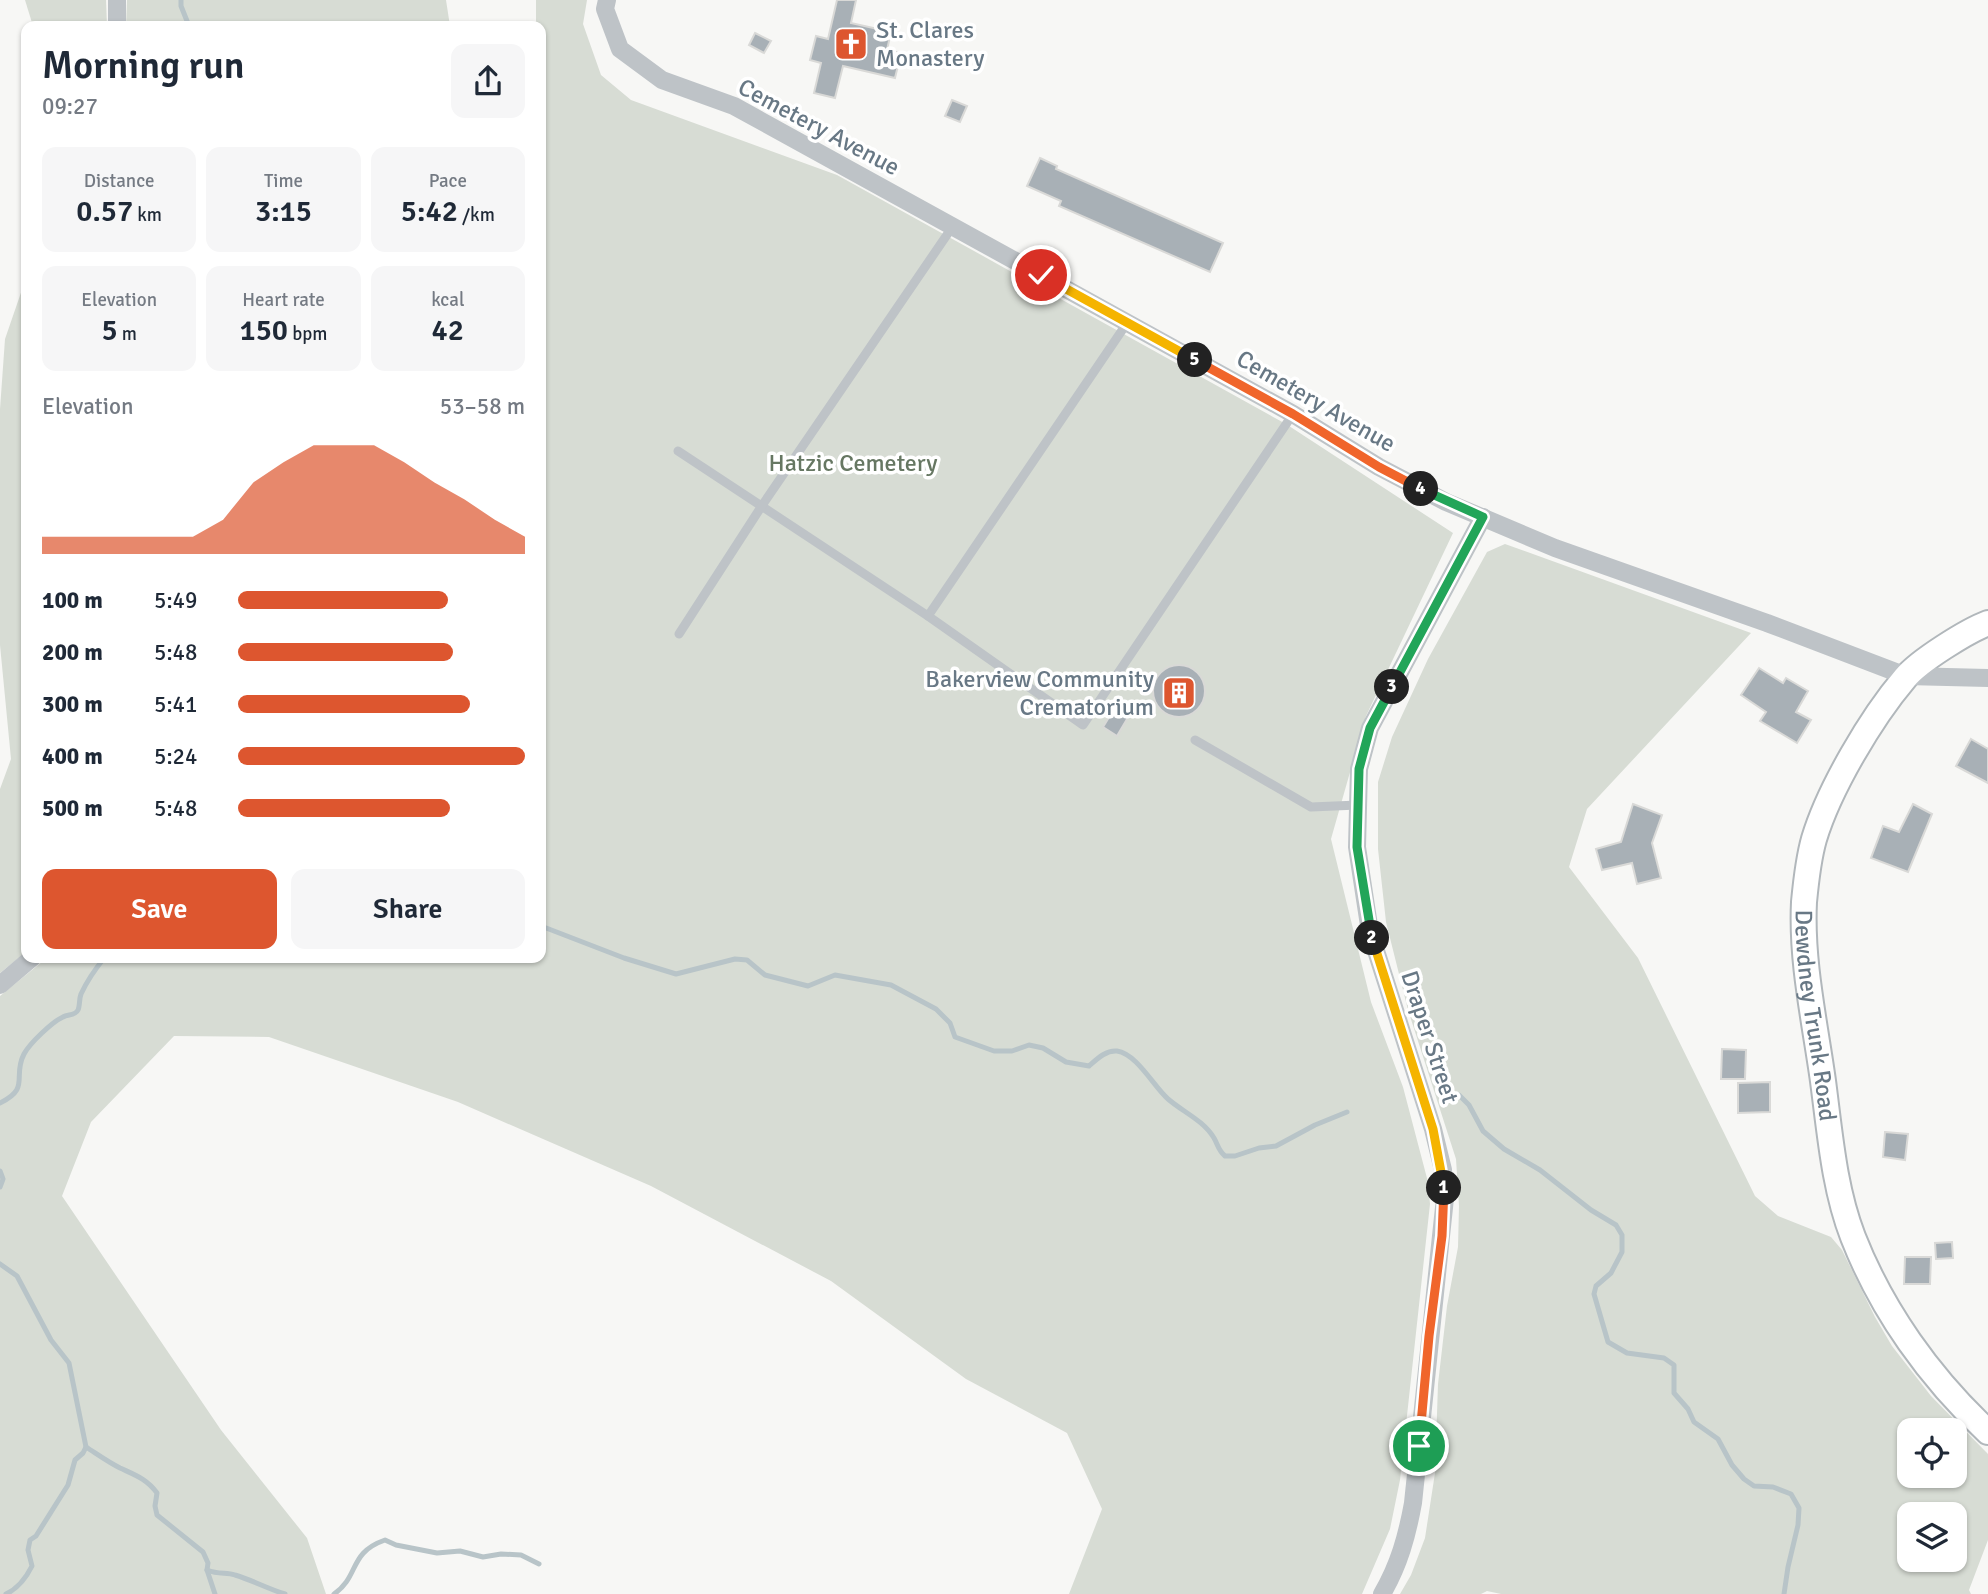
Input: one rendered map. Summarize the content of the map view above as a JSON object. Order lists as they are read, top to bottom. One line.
{"streets":{"main road":["Dewdney Trunk Road"],"street":["Cemetery Avenue","Draper Street"]},"crossings":[["Cemetery Avenue","Dewdney Trunk Road"],["Cemetery Avenue","Draper Street"]],"parks":["Hatzic Cemetery"],"places":{"church":["St. Clares Monastery"],"building":["Bakerview Community Crematorium"]},"page":{"heading":["Morning run","09:27"],"stats":[["Distance","0.57 km"],["Time","3:15"],["Pace","5:42 /km"],["Elevation","5 m"],["Heart rate","150 bpm"],["kcal","42"]],"pins":["5","4","3","2","1"],"chart":["Elevation","53–58 m"],"list":[{"name":"100 m","note":"5:49"},{"name":"200 m","note":"5:48"},{"name":"300 m","note":"5:41"},{"name":"400 m","note":"5:24"},{"name":"500 m","note":"5:48"}],"buttons":["Save","Share"]}}
